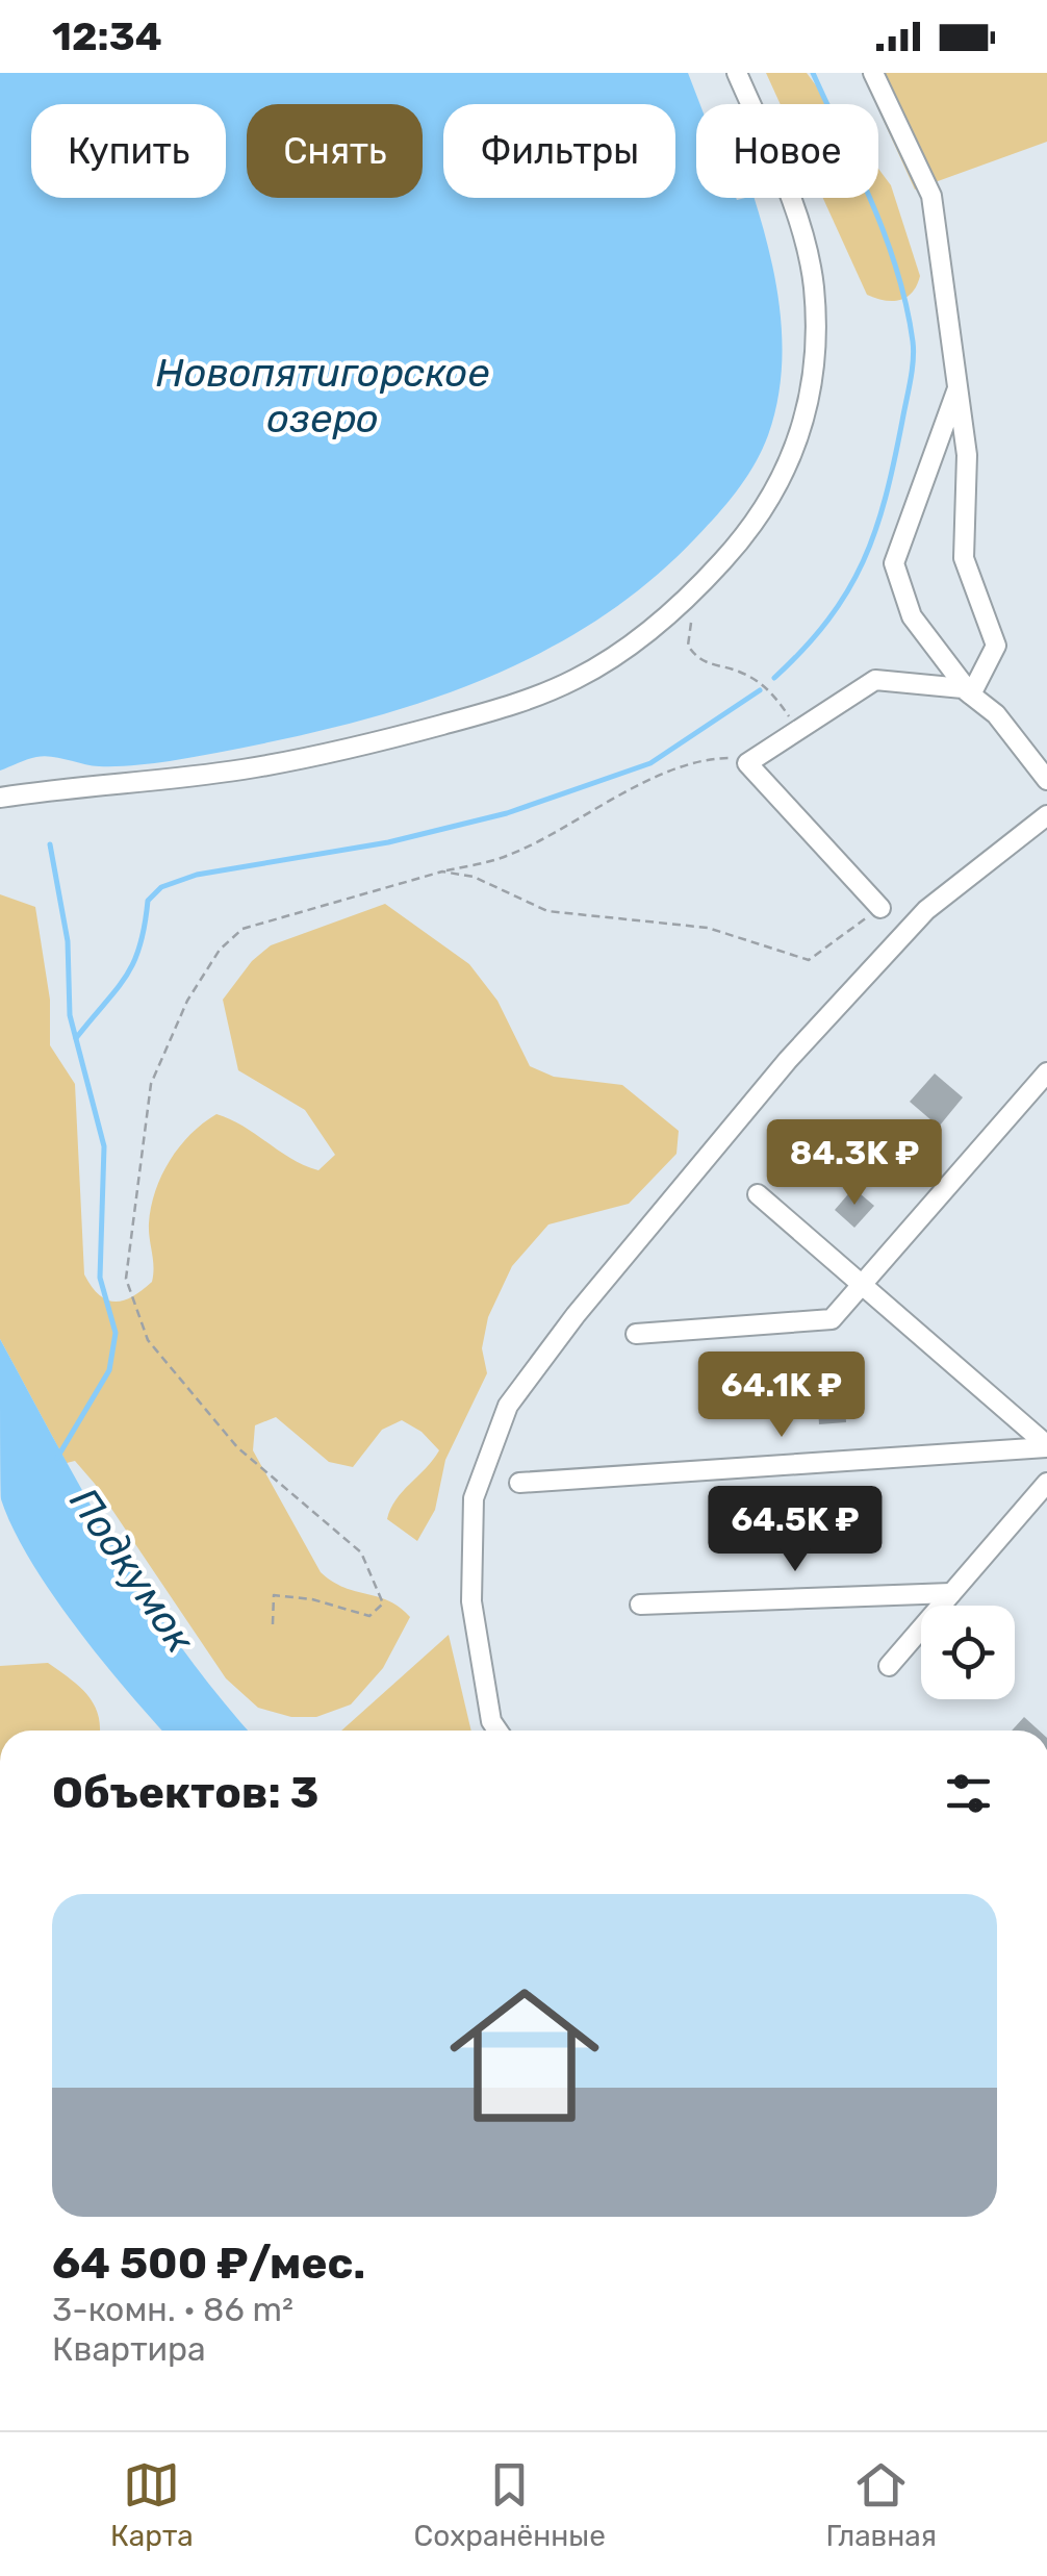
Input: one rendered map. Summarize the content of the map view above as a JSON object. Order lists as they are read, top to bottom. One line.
{"water":["Новопятигорское озеро","Подкумок"],"page":{"status":"12:34","chip":["Купить","Снять","Фильтры","Новое"],"price":["84.3K ₽","64.1K ₽","64.5K ₽"],"heading":"Объектов: 3","list":[{"name":"64 500 ₽/мес.","note":"3-комн. · 86 m² · Квартира"}],"tabs":["Карта","Сохранённые","Главная"]}}
